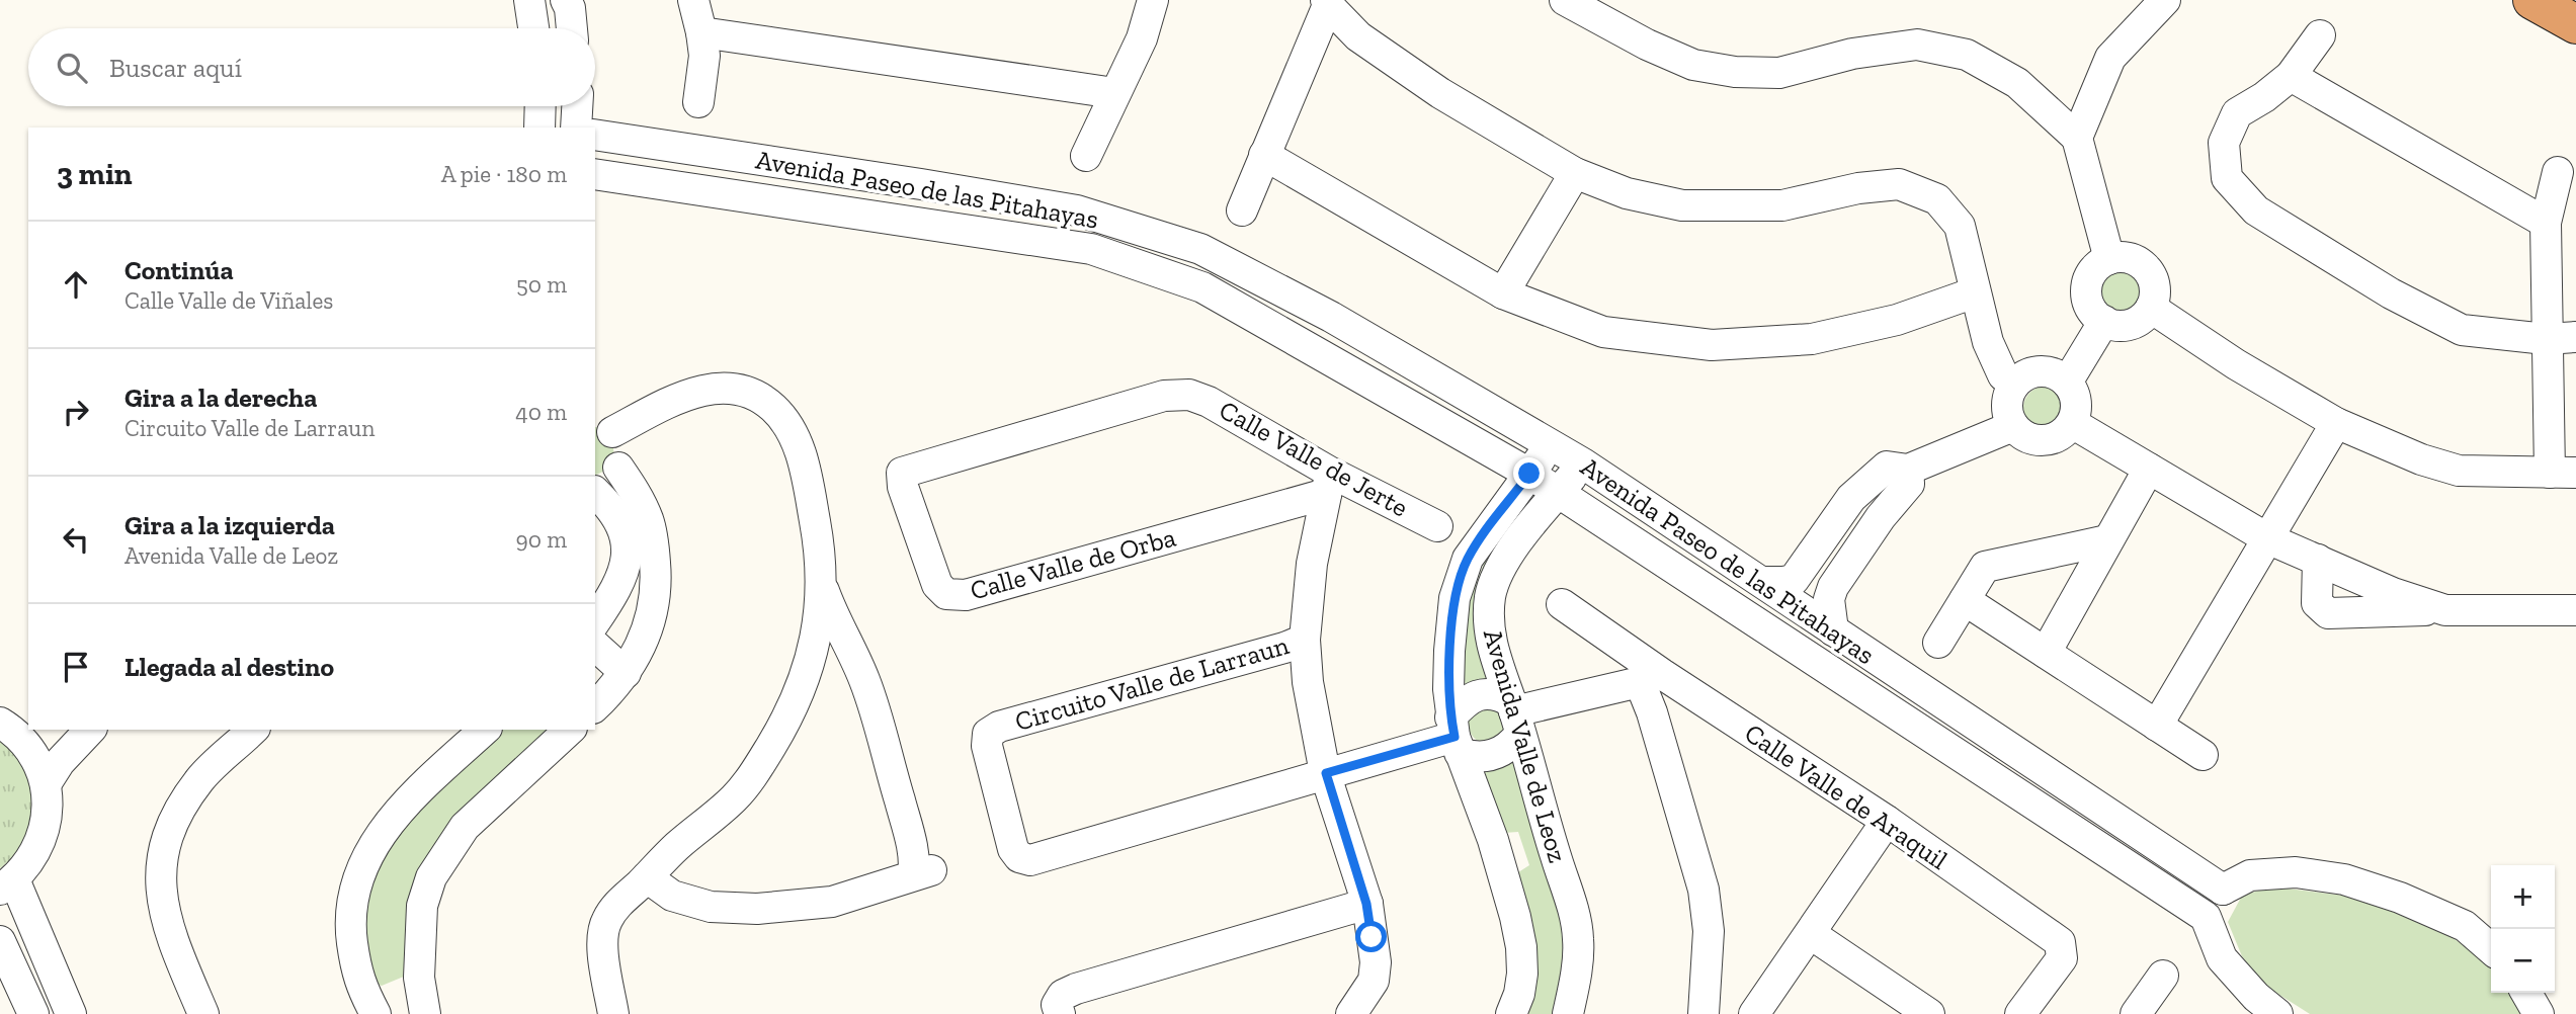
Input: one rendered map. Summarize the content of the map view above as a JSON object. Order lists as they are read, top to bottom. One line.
{"streets":{"street":["Avenida Paseo de las Pitahayas","Calle Valle de Jerte","Calle Valle de Orba","Circuito Valle de Larraun","Avenida Valle de Leoz","Calle Valle de Araquil"]},"crossings":[["Avenida Paseo de las Pitahayas","Avenida Valle de Leoz"],["Calle Valle de Jerte","Calle Valle de Orba"],["Circuito Valle de Larraun","Avenida Valle de Leoz"],["Circuito Valle de Larraun","Calle Valle de Araquil"]],"page":{"search":"Buscar aquí","heading":["3 min","A pie · 180 m"],"list":[["Continúa","Calle Valle de Viñales","50 m"],["Gira a la derecha","Circuito Valle de Larraun","40 m"],["Gira a la izquierda","Avenida Valle de Leoz","90 m"],"Llegada al destino"],"map_buttons":["+","−"]}}
